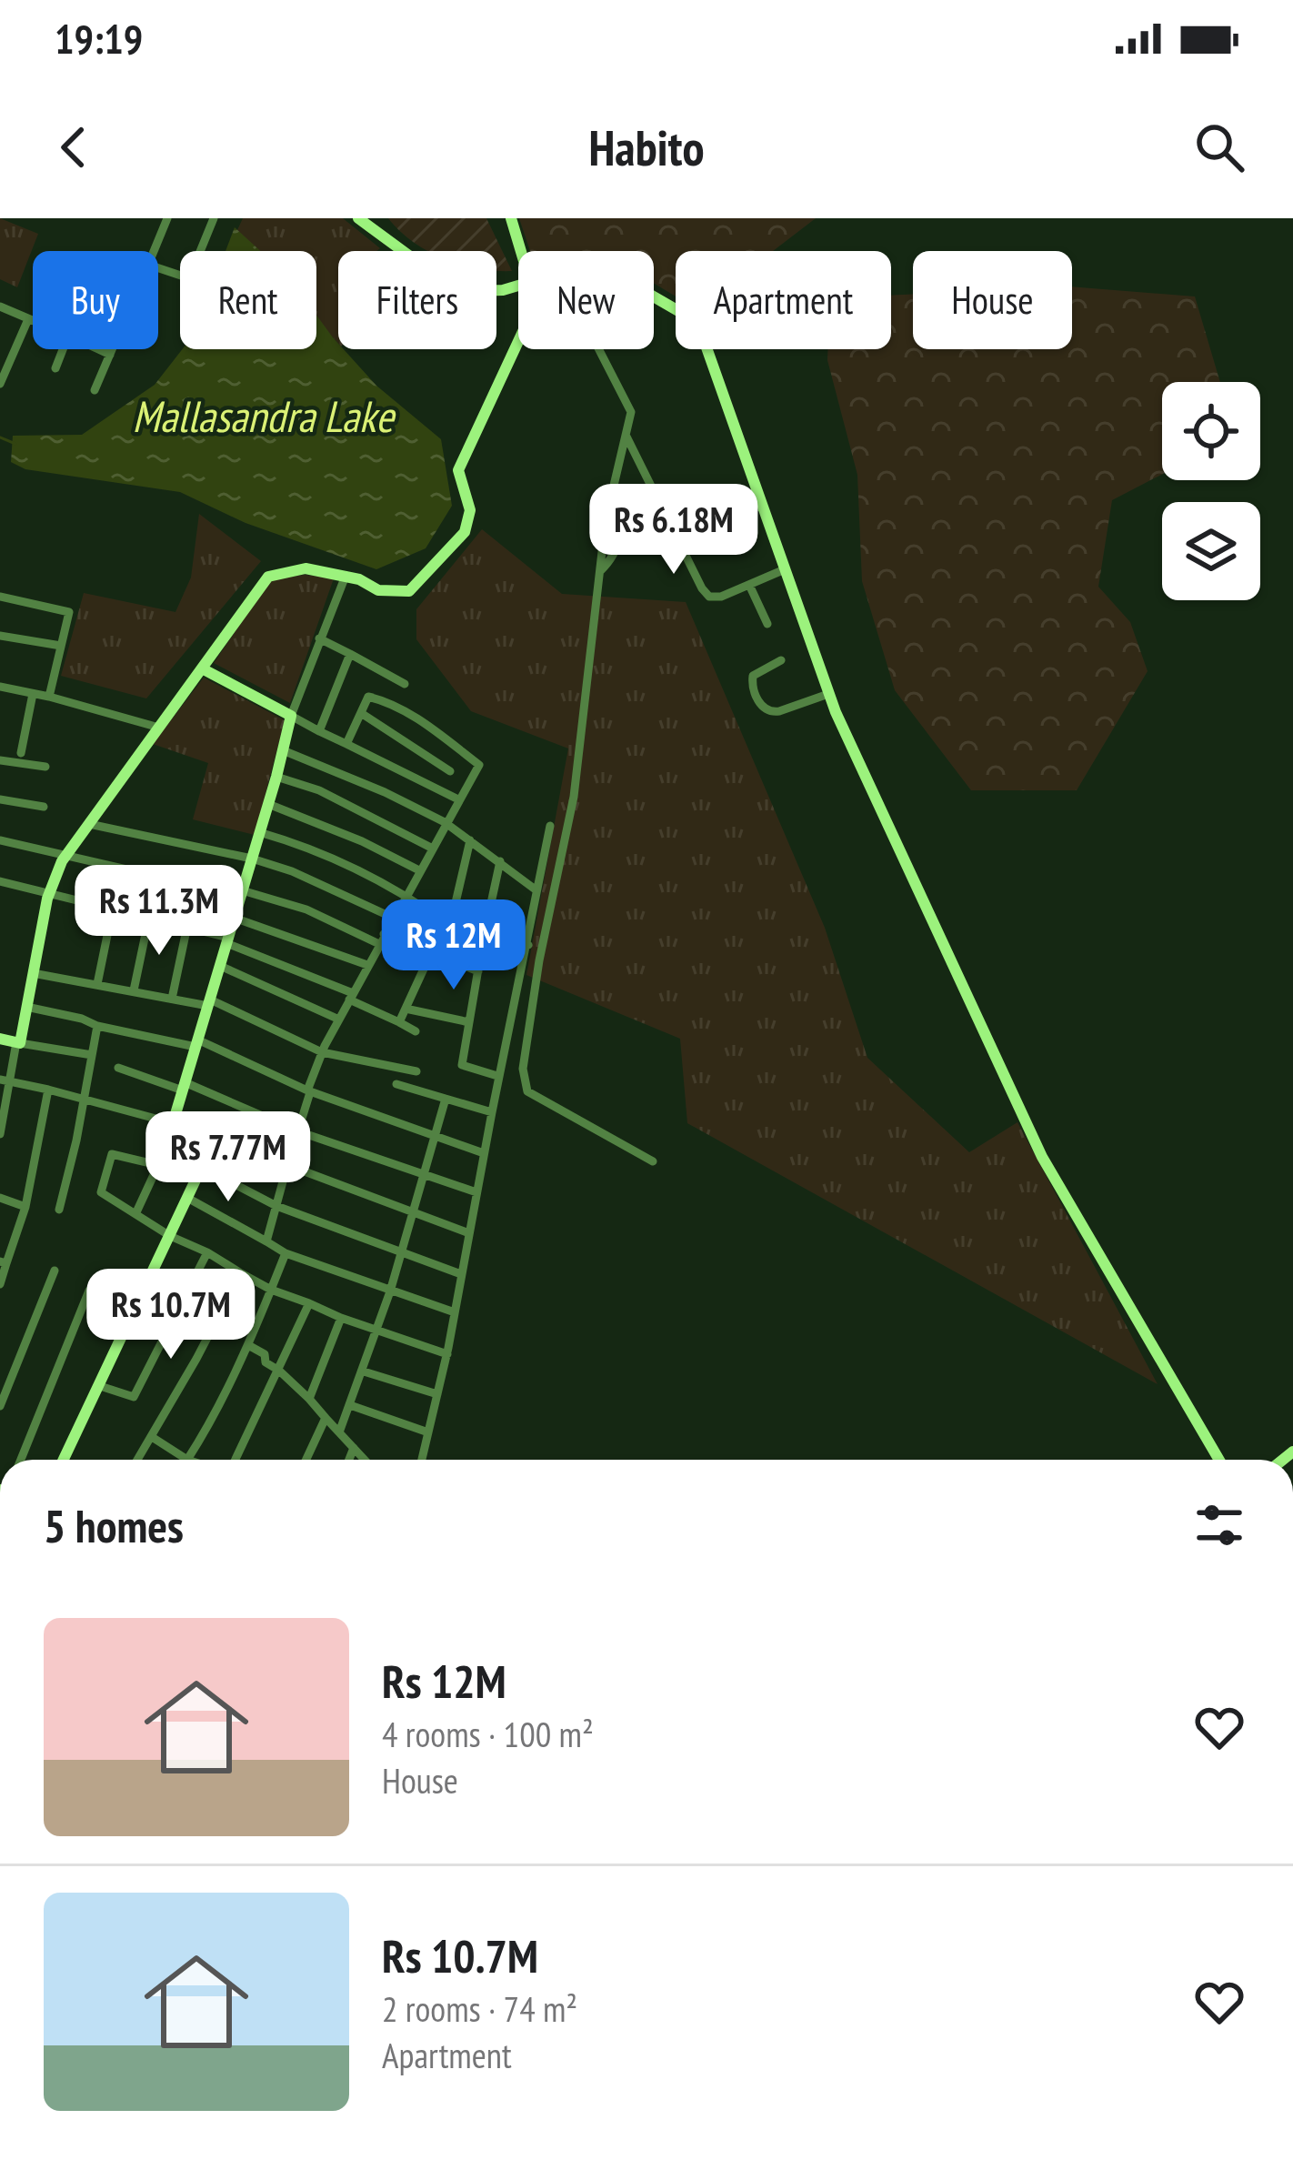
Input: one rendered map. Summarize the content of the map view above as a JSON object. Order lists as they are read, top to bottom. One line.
{"water":["Mallasandra Lake"],"page":{"status":"19:19","header":"Habito","chip":["Buy","Rent","Filters","New","Apartment","House"],"price":["Rs 6.18M","Rs 11.3M","Rs 12M","Rs 7.77M","Rs 10.7M"],"heading":"5 homes","list":[{"name":"Rs 12M","note":"4 rooms · 100 m² · House"},{"name":"Rs 10.7M","note":"2 rooms · 74 m² · Apartment"}]}}
